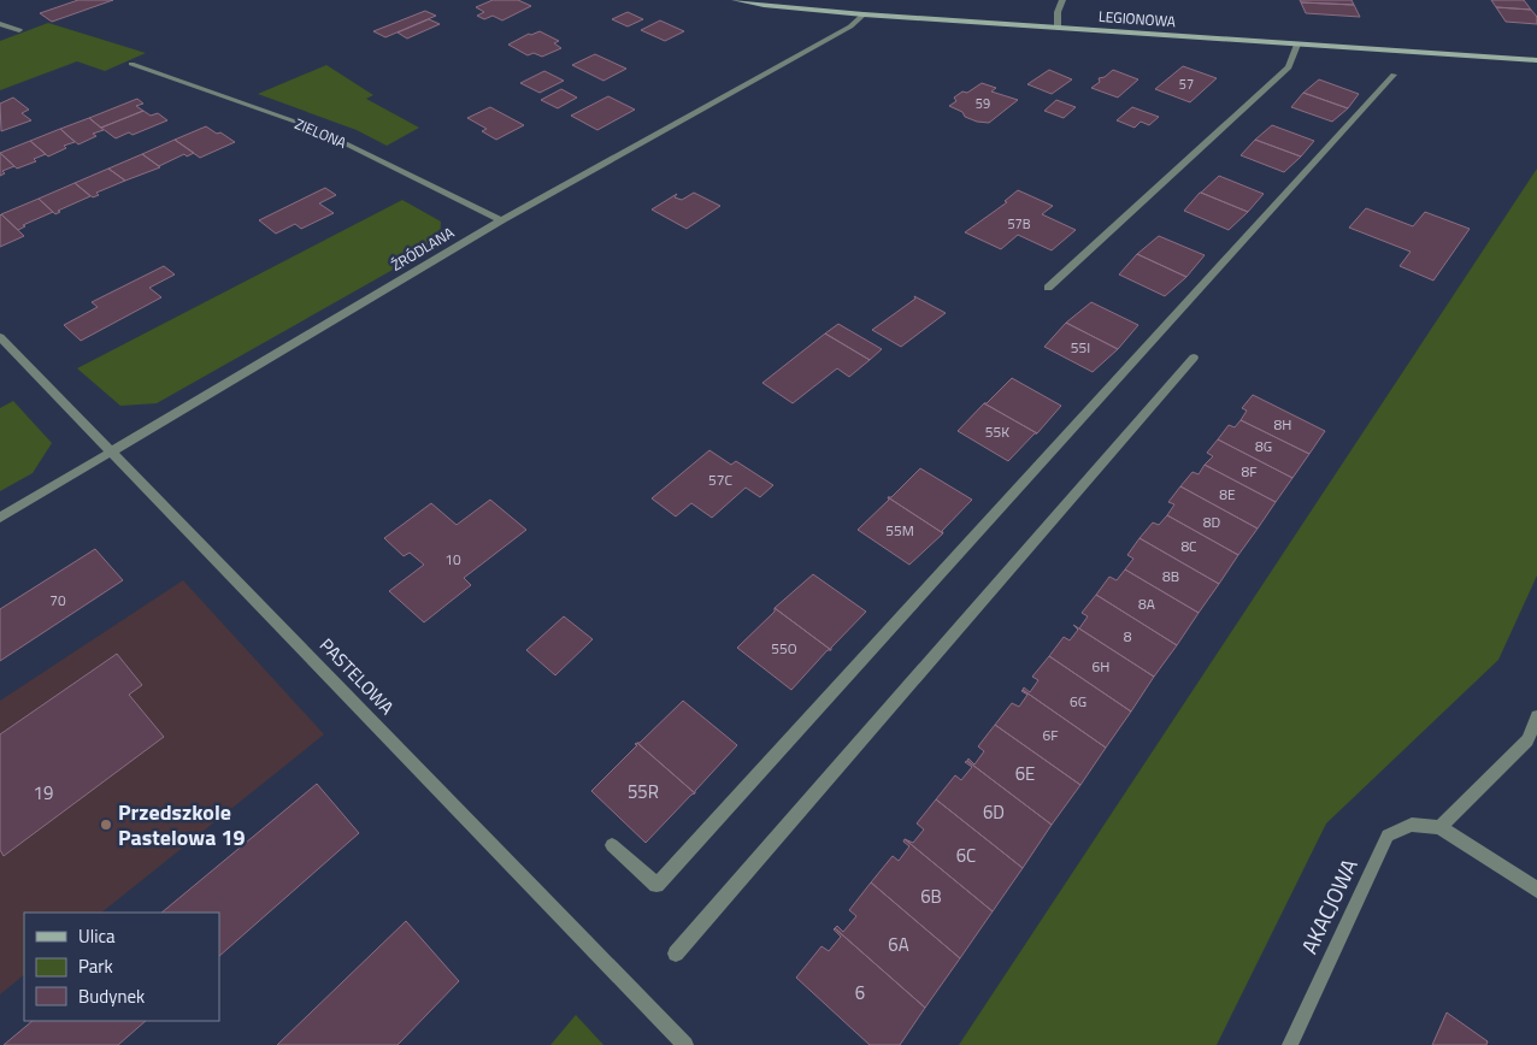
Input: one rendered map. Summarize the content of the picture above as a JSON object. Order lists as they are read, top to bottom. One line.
{"streets":{"main road":["LEGIONOWA"],"street":["ZIELONA","ŹRÓDLANA","PASTELOWA","AKACJOWA"]},"crossings":[["LEGIONOWA","ŹRÓDLANA"],["ZIELONA","ŹRÓDLANA"],["ŹRÓDLANA","PASTELOWA"]],"places":["Przedszkole Pastelowa 19"],"house_numbers":["57","59","57B","55I","8H","55K","8G","8F","57C","8E","8D","55M","8C","10","8B","70","8A","8","55O","6H","6G","6F","6E","55R","19","6D","6C","6B","6A","6"],"legend":["Ulica","Park","Budynek"]}
